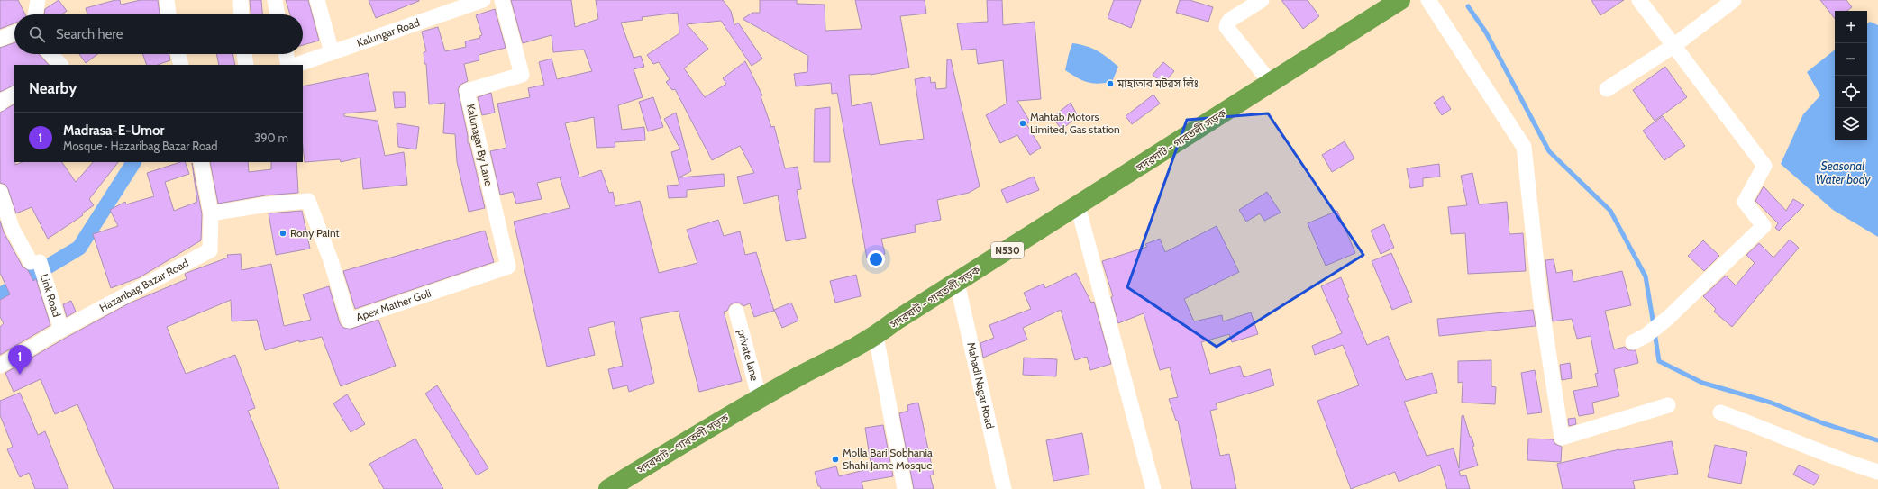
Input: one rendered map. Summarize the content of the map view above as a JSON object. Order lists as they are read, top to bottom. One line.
{"streets":{"highway":["সদরঘাট - গাবতলী সড়ক","N530"],"street":["Kalungar Road","Kalunagar By Lane","Hazaribag Bazar Road","Link Road","Apex Mather Goli","private lane","Mahadi Nagar Road"]},"crossings":[["সদরঘাট - গাবতলী সড়ক","private lane"],["সদরঘাট - গাবতলী সড়ক","Mahadi Nagar Road"],["Kalunagar By Lane","Apex Mather Goli"],["Hazaribag Bazar Road","Link Road"],["Hazaribag Bazar Road","Apex Mather Goli"]],"water":["Seasonal Water body"],"places":["মাহাতাব মটরস লিঃ","Mahtab Motors Limited, Gas station","Rony Paint","Molla Bari Sobhania Shahi Jame Mosque"],"page":{"map_buttons":["+","−"],"search":"Search here","heading":"Nearby","list":[{"mark":"1","name":"Madrasa-E-Umor","note":"Mosque · Hazaribag Bazar Road","value":"390 m"}],"pins":"1"}}
